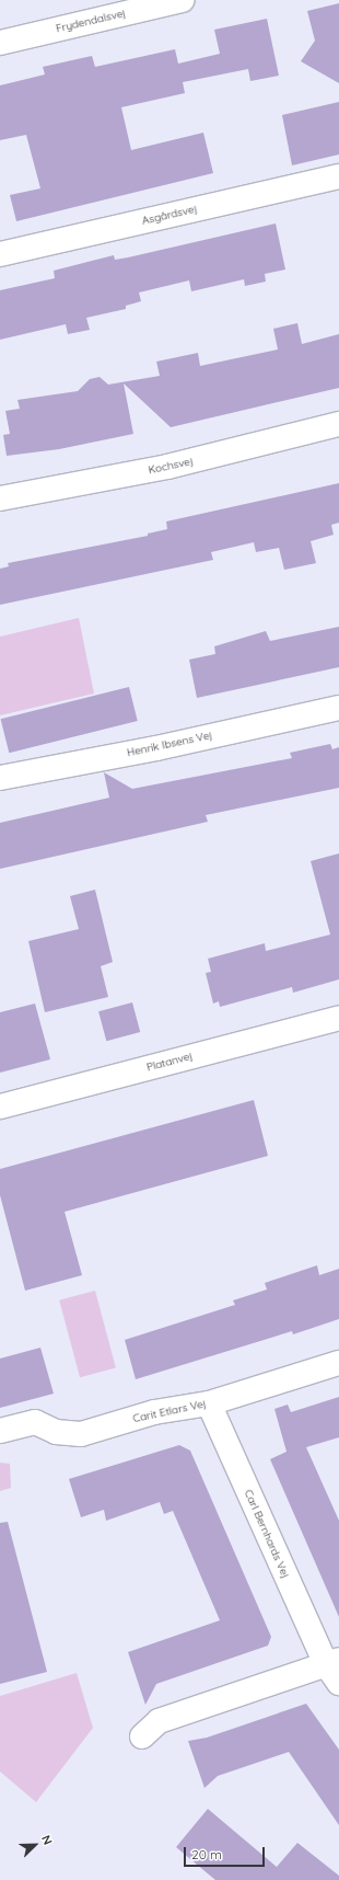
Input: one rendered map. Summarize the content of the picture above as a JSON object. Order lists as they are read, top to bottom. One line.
{"streets":{"street":["Frydendalsvej","Asgårdsvej","Kochsvej","Henrik Ibsens Vej","Platanvej","Carit Etlars Vej","Carl Bernhards Vej"]},"crossings":[["Carit Etlars Vej","Carl Bernhards Vej"]],"scale_bar":"20 m","north":"top right"}
